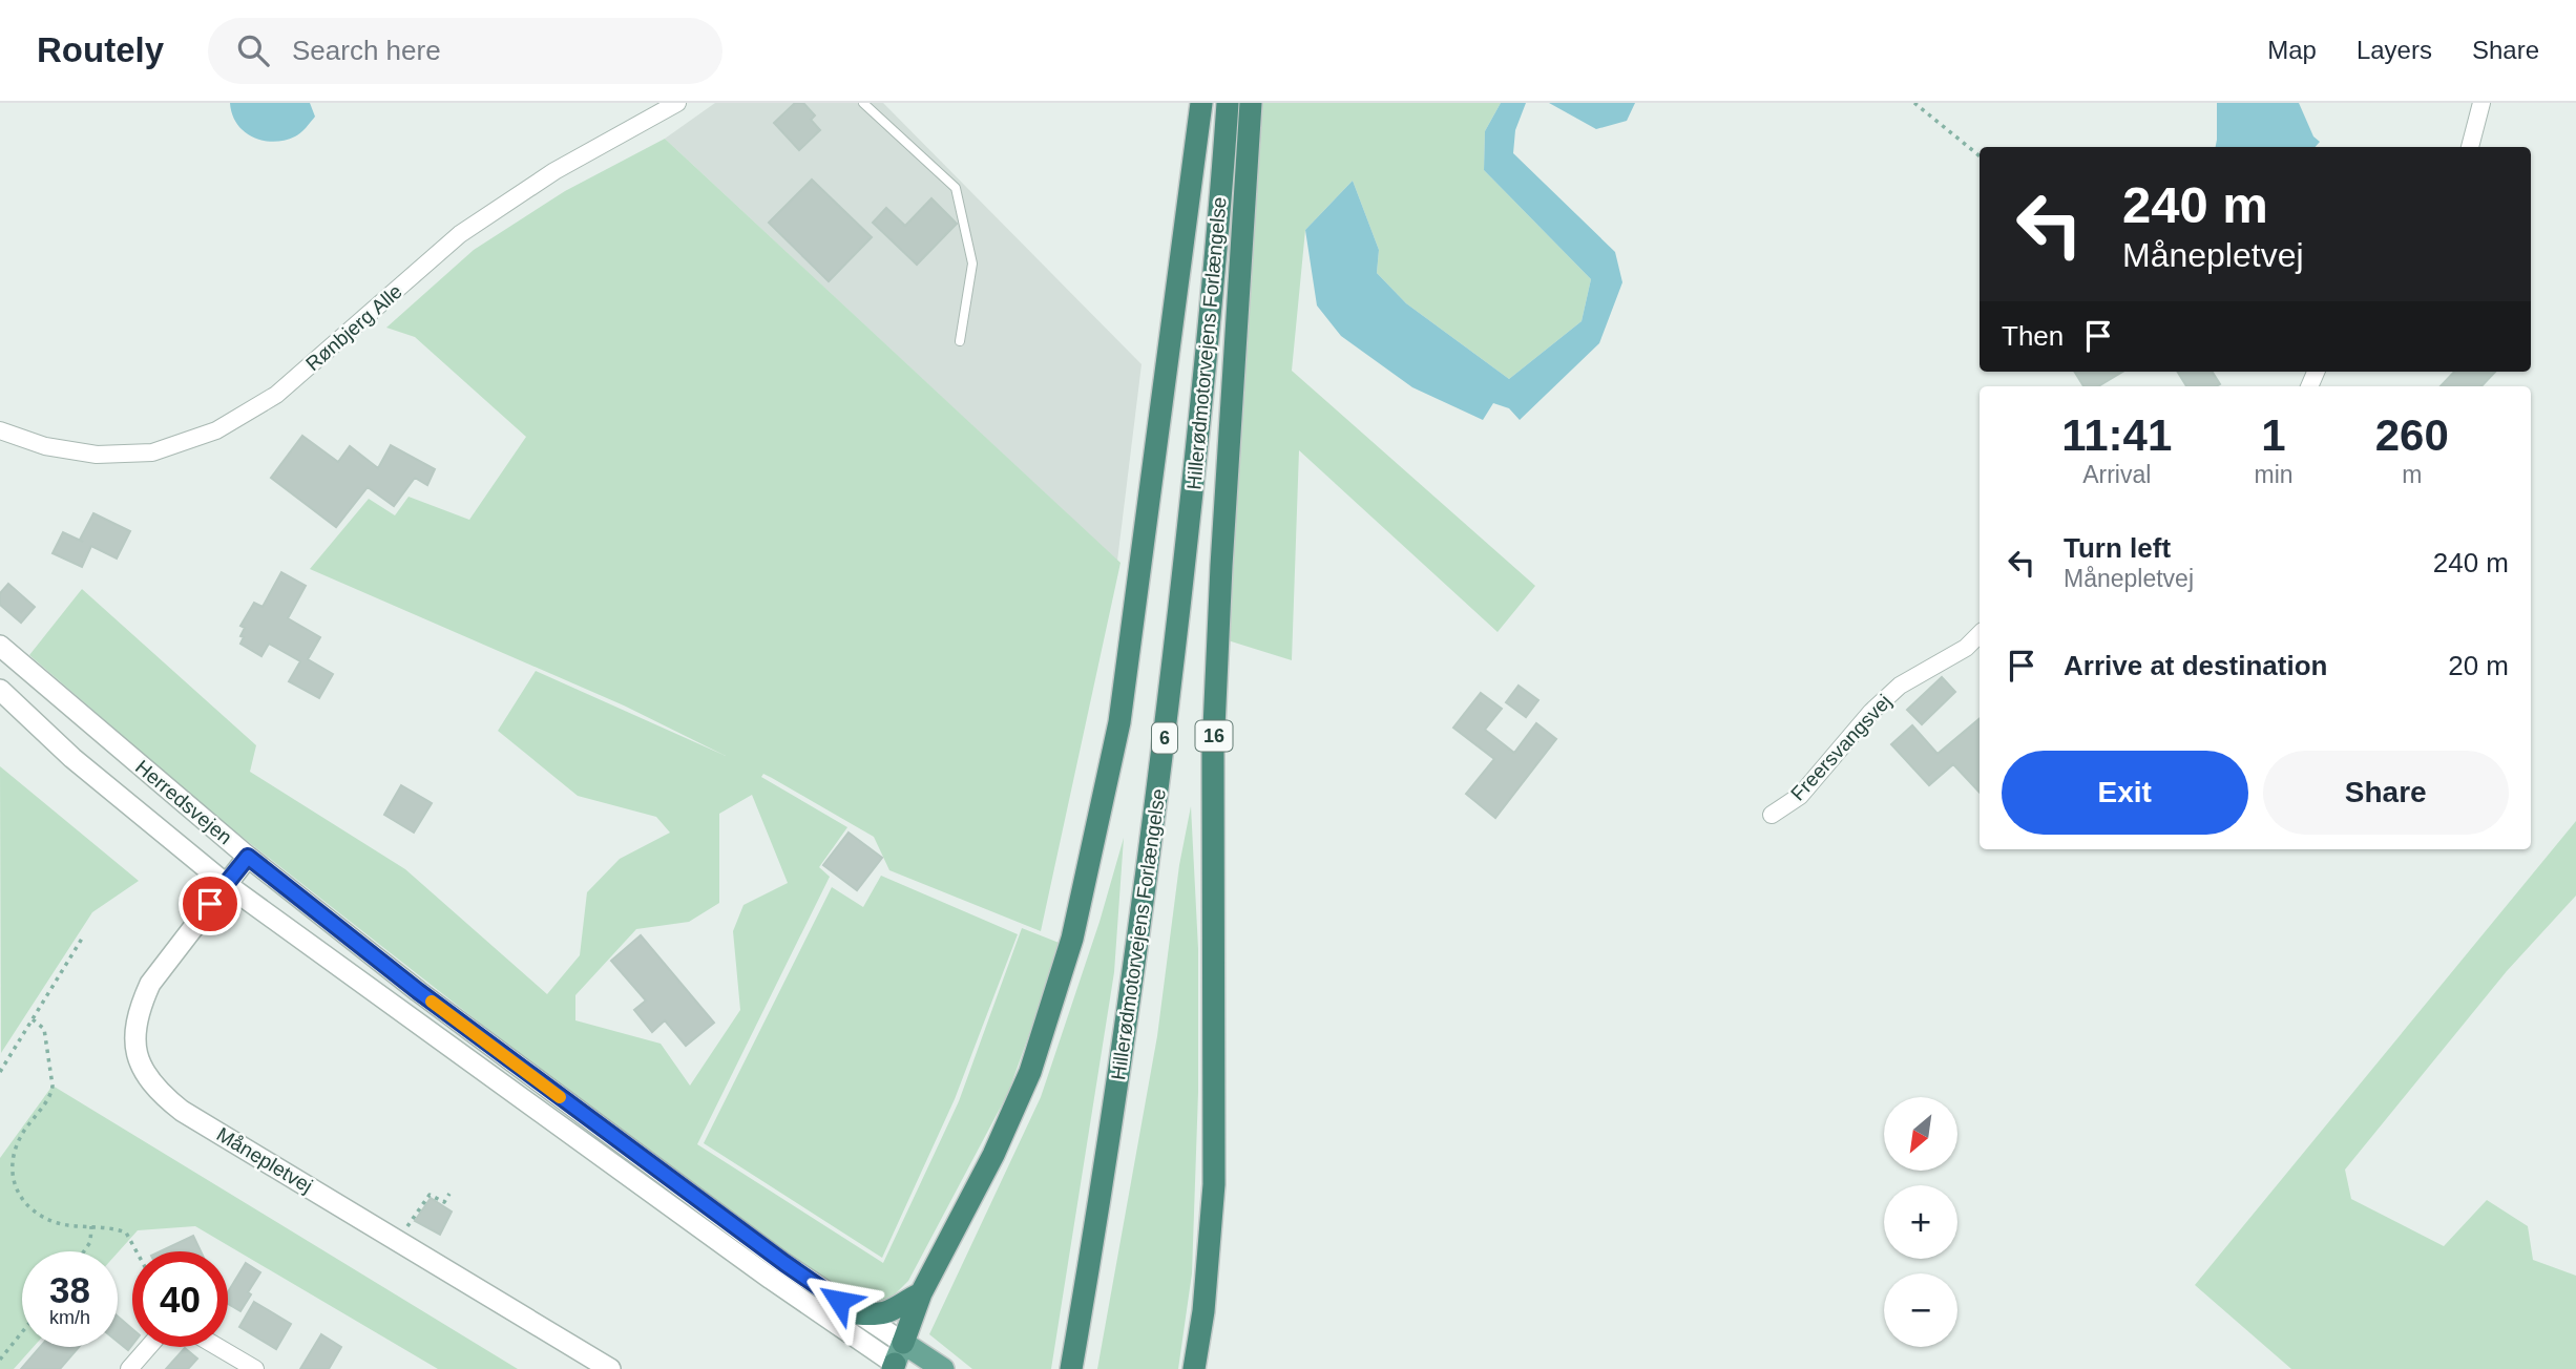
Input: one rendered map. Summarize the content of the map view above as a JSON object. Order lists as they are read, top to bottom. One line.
{"streets":{"highway":["Hillerødmotorvejens Forlængelse","16","6"],"main road":["Herredsvejen"],"street":["Rønbjerg Alle","Freersvangsvej","Månepletvej"]},"crossings":[["Herredsvejen","Månepletvej"]],"north":"bottom left","page":{"header":"Routely","search":"Search here","nav":["Map","Layers","Share"],"turn":["240 m","Månepletvej"],"then":"Then","eta":["11:41","Arrival","1","min","260","m"],"list":[{"name":"Turn left","note":"Månepletvej","value":"240 m"},{"name":"Arrive at destination","value":"20 m"}],"buttons":["Exit","Share"],"map_buttons":["+","−"],"speed":"38 km/h","limit":"40"}}
